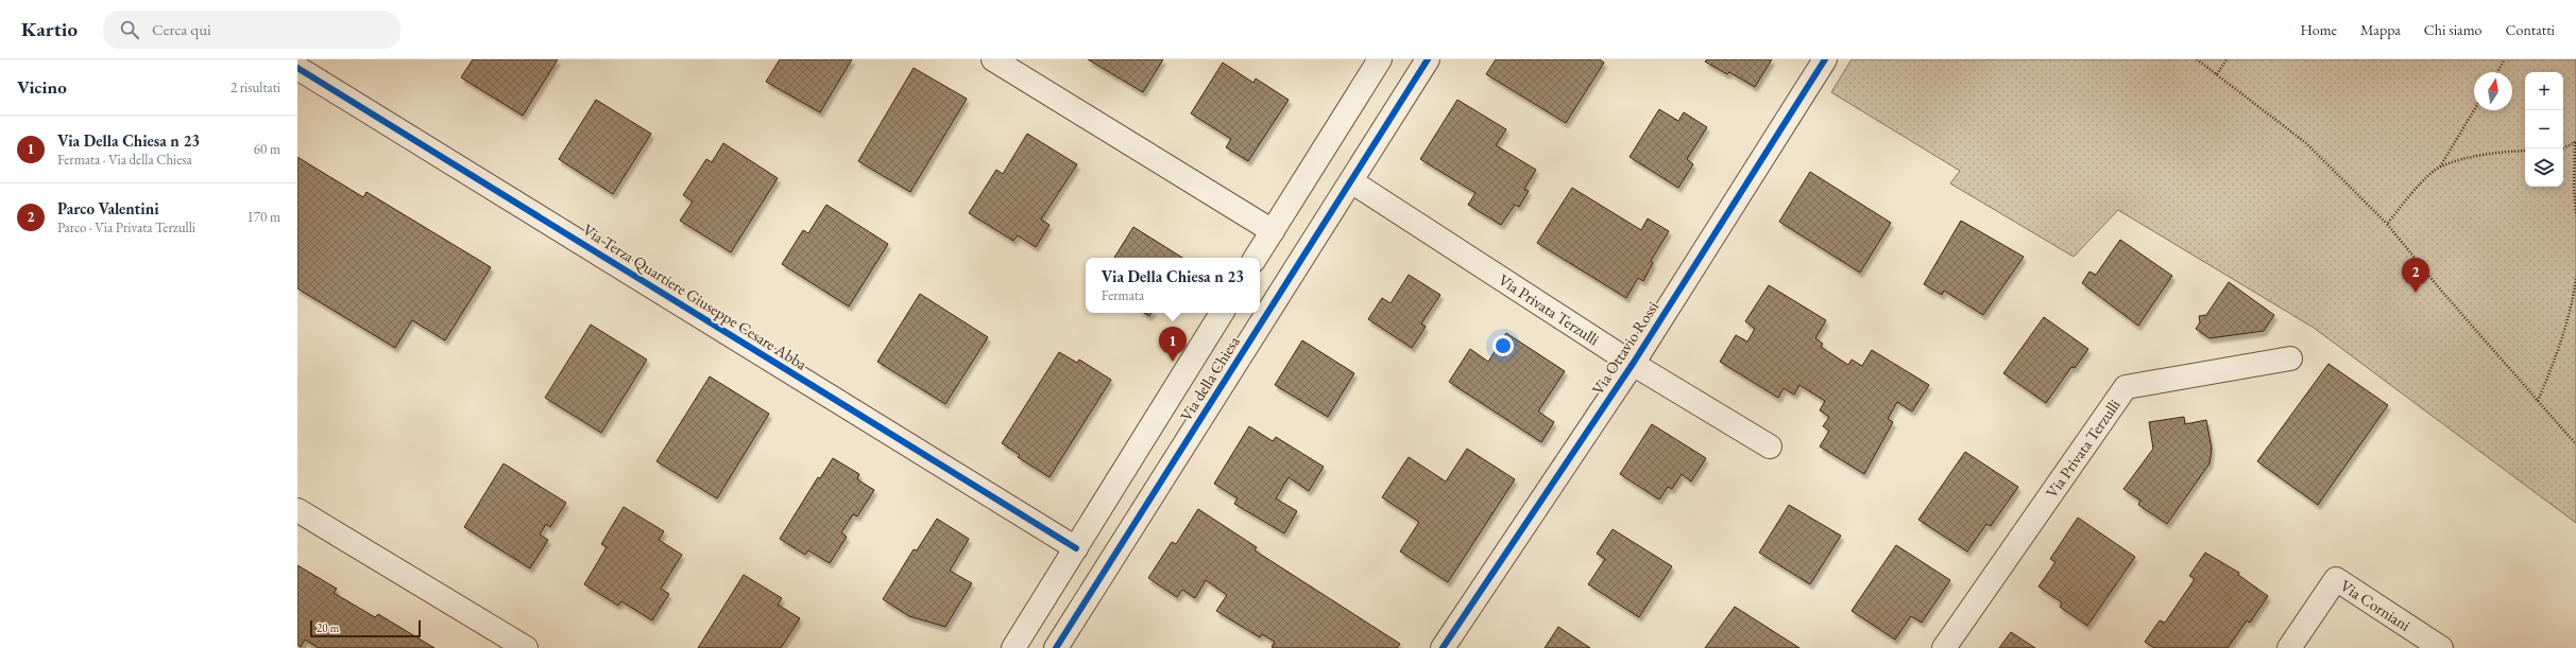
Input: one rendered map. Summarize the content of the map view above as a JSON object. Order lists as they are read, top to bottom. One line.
{"streets":{"street":["Via Terza Quartiere Giuseppe Cesare Abba","Via Privata Terzulli","Via Ottavio Rossi","Via della Chiesa","Via Corniani"]},"crossings":[["Via Terza Quartiere Giuseppe Cesare Abba","Via della Chiesa"],["Via Privata Terzulli","Via Ottavio Rossi"],["Via Privata Terzulli","Via della Chiesa"]],"scale_bar":"20 m","north":"top","page":{"header":"Kartio","search":"Cerca qui","nav":["Home","Mappa","Chi siamo","Contatti"],"heading":["Vicino","2 risultati"],"map_buttons":["+","−"],"list":[{"mark":"1","name":"Via Della Chiesa n 23","note":"Fermata · Via della Chiesa","value":"60 m"},{"mark":"2","name":"Parco Valentini","note":"Parco · Via Privata Terzulli","value":"170 m"}],"popup":["Via Della Chiesa n 23","Fermata"],"pins":["2","1"],"scale":"20 m"}}
